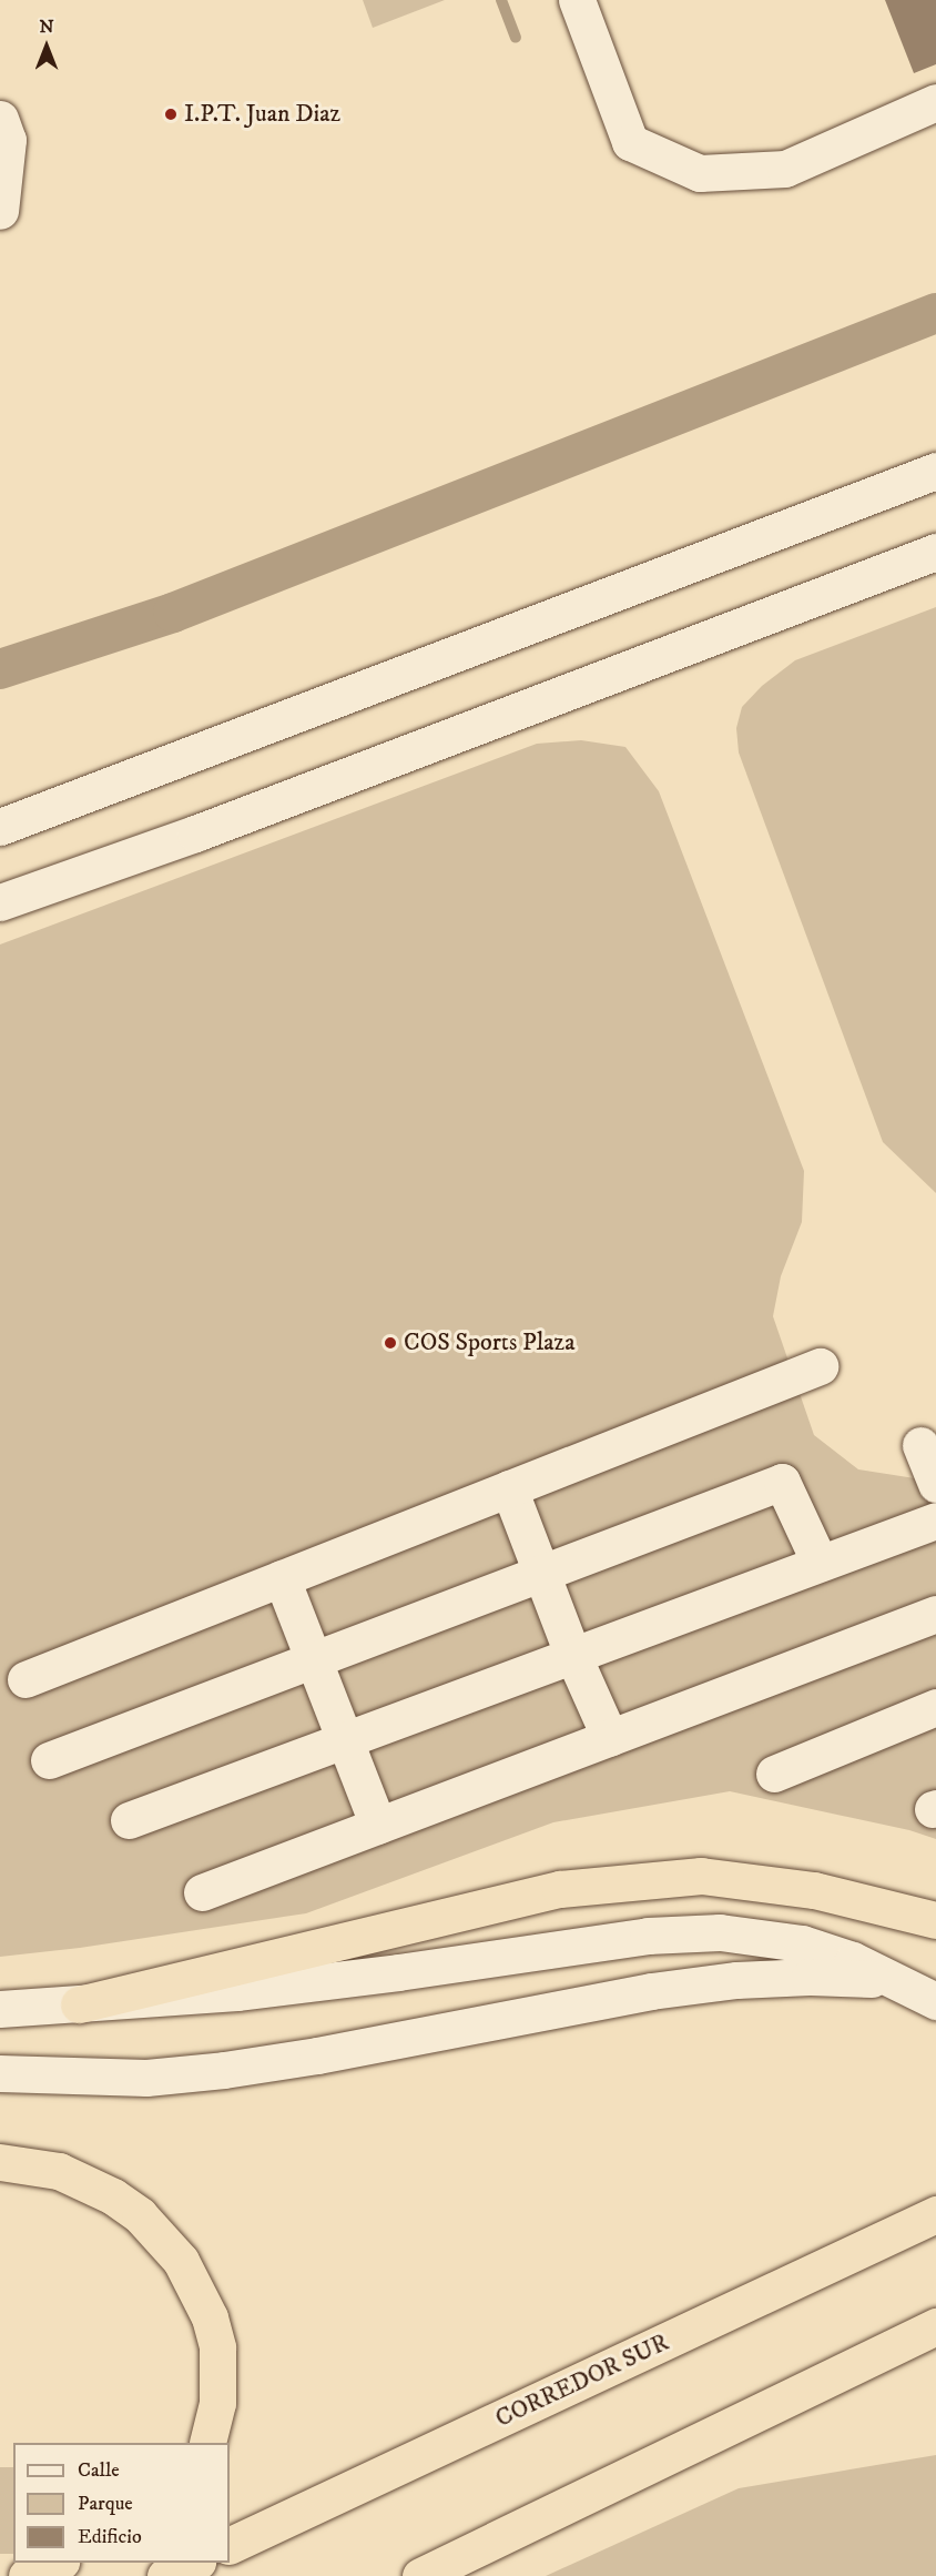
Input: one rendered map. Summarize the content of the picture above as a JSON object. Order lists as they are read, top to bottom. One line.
{"streets":{"highway":["CORREDOR SUR"]},"places":["I.P.T. Juan Diaz","COS Sports Plaza"],"legend":["Calle","Parque","Edificio"],"north":"top"}
